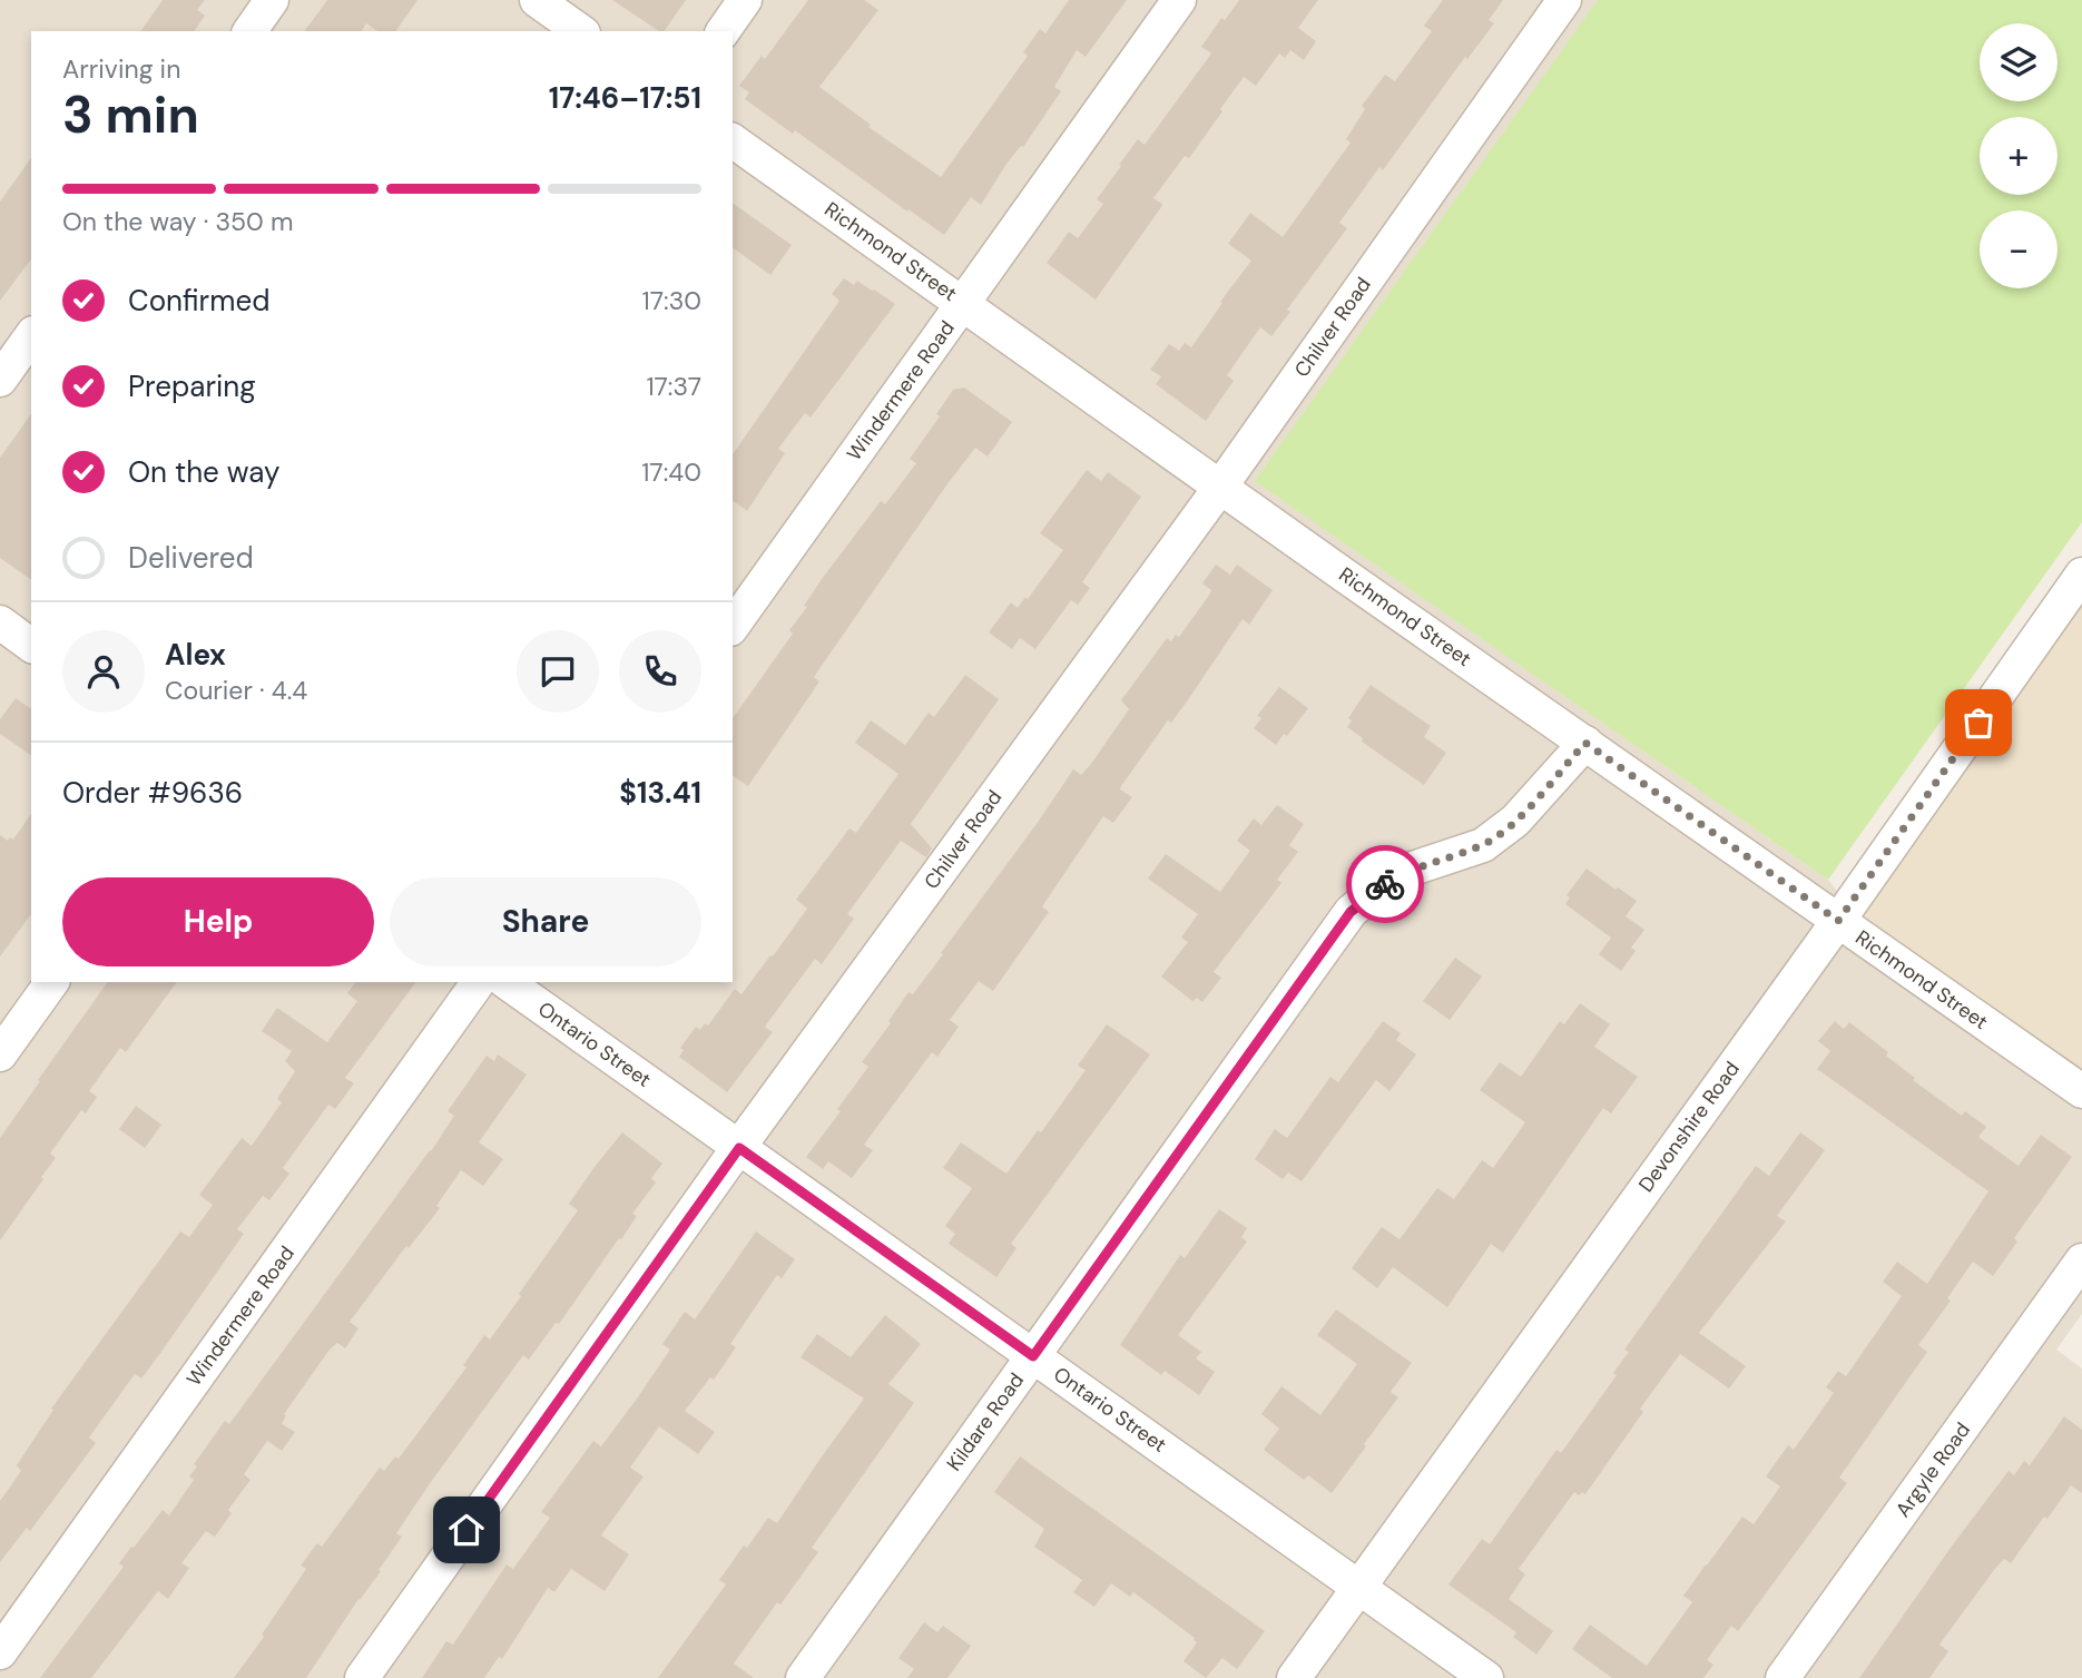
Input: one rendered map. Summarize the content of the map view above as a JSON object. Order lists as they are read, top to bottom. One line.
{"streets":{"street":["Richmond Street","Chilver Road","Windermere Road","Ontario Street","Devonshire Road","Kildare Road","Argyle Road"]},"crossings":[["Richmond Street","Chilver Road"],["Richmond Street","Windermere Road"],["Richmond Street","Devonshire Road"],["Richmond Street","Kildare Road"],["Chilver Road","Ontario Street"],["Ontario Street","Devonshire Road"],["Ontario Street","Kildare Road"]],"page":{"map_buttons":["+","−"],"heading":["3 min","Arriving in","17:46–17:51"],"panel":["Alex","Courier · 4.4","Order #9636","$13.41"],"bar":"On the way · 350 m","list":[["Confirmed","17:30"],["Preparing","17:37"],["On the way","17:40"],"Delivered"],"buttons":["Help","Share"]}}
